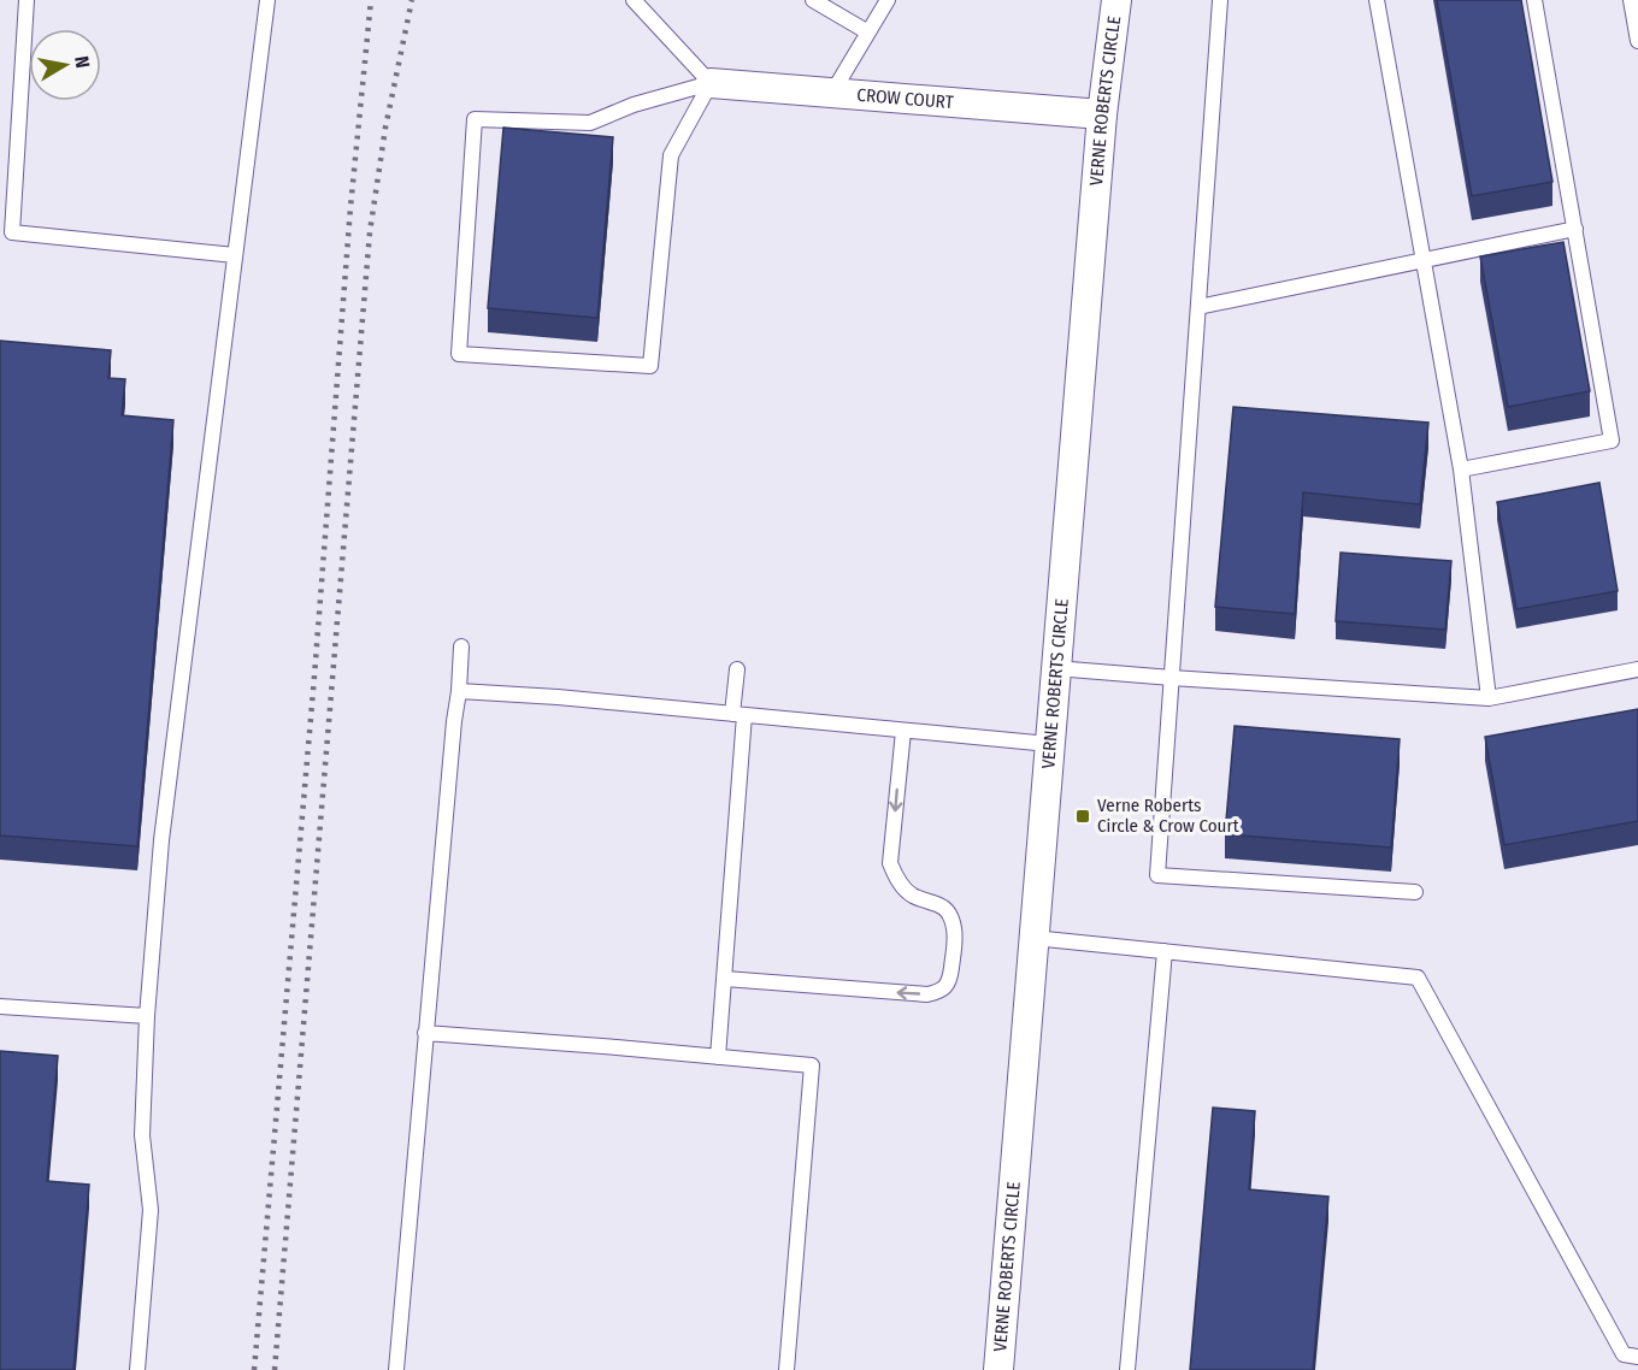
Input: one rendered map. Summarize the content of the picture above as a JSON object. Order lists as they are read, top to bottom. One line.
{"streets":{"street":["CROW COURT","VERNE ROBERTS CIRCLE"]},"crossings":[["CROW COURT","VERNE ROBERTS CIRCLE"]],"places":{"transit":["Verne Roberts Circle & Crow Court"]},"north":"right"}
